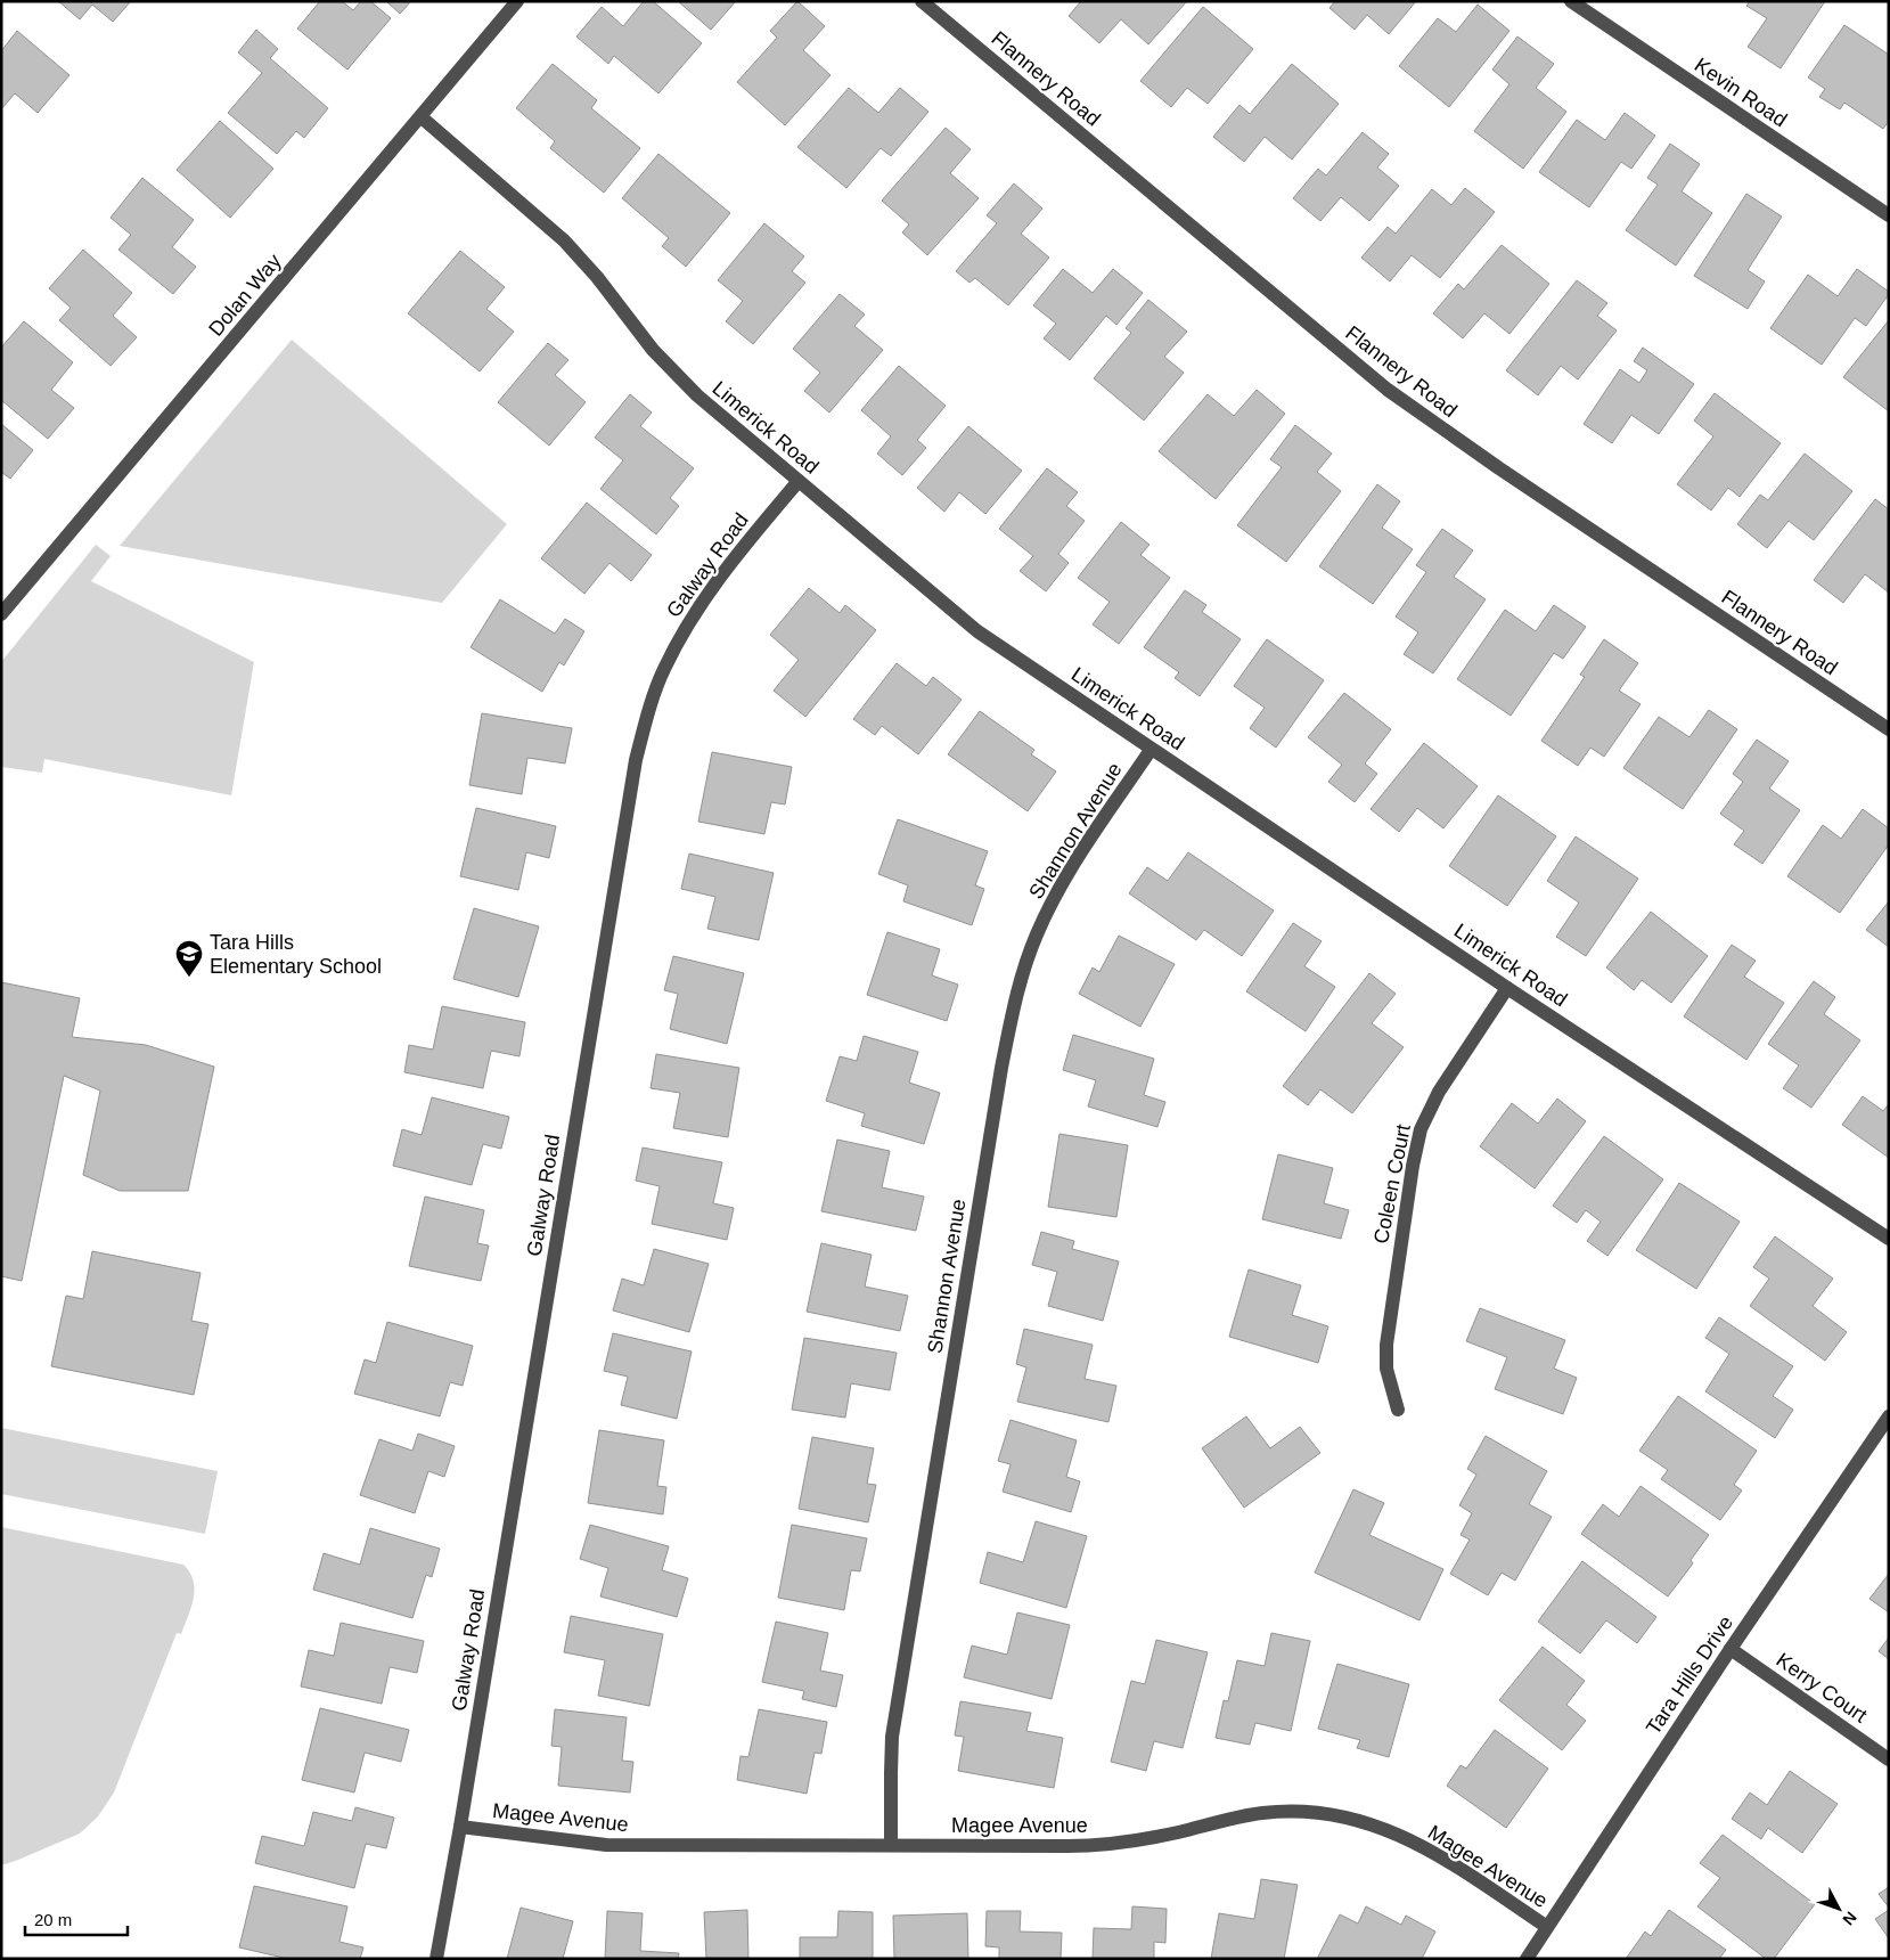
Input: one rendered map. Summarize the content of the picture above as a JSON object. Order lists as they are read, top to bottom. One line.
{"streets":{"street":["Flannery Road","Kevin Road","Dolan Way","Limerick Road","Galway Road","Shannon Avenue","Coleen Court","Tara Hills Drive","Kerry Court","Magee Avenue"]},"crossings":[["Dolan Way","Limerick Road"],["Limerick Road","Galway Road"],["Limerick Road","Shannon Avenue"],["Limerick Road","Coleen Court"],["Galway Road","Magee Avenue"],["Shannon Avenue","Magee Avenue"],["Tara Hills Drive","Kerry Court"],["Tara Hills Drive","Magee Avenue"]],"places":{"school or university":["Tara Hills Elementary School"]},"scale_bar":"20 m","north":"bottom right"}
